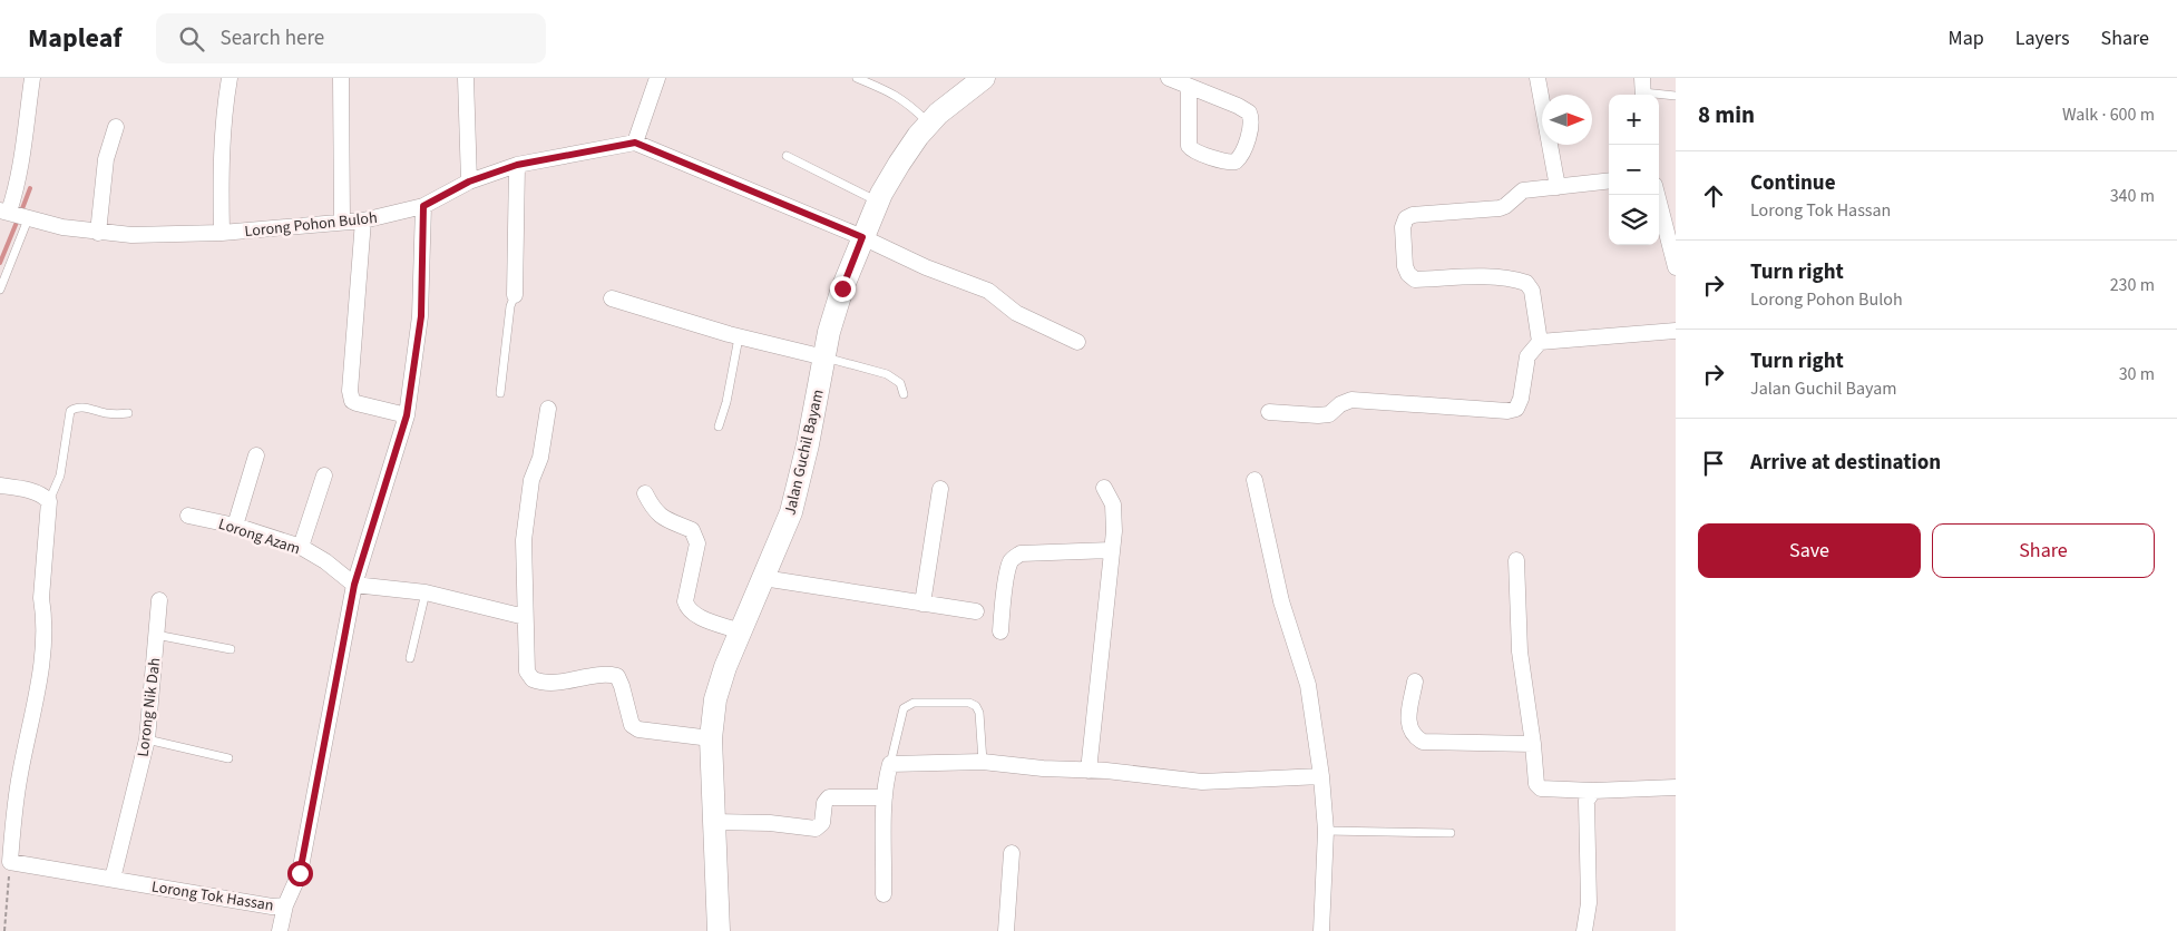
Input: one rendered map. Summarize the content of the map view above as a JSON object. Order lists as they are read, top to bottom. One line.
{"streets":{"main road":["Jalan Guchil Bayam"],"street":["Lorong Pohon Buloh","Lorong Azam","Lorong Nik Dah","Lorong Tok Hassan"]},"crossings":[["Lorong Pohon Buloh","Lorong Tok Hassan"],["Lorong Azam","Lorong Tok Hassan"],["Lorong Nik Dah","Lorong Tok Hassan"]],"north":"right","page":{"header":"Mapleaf","search":"Search here","nav":["Map","Layers","Share"],"heading":["8 min","Walk · 600 m"],"map_buttons":["+","−"],"list":[["Continue","Lorong Tok Hassan","340 m"],["Turn right","Lorong Pohon Buloh","230 m"],["Turn right","Jalan Guchil Bayam","30 m"],"Arrive at destination"],"buttons":["Save","Share"]}}
